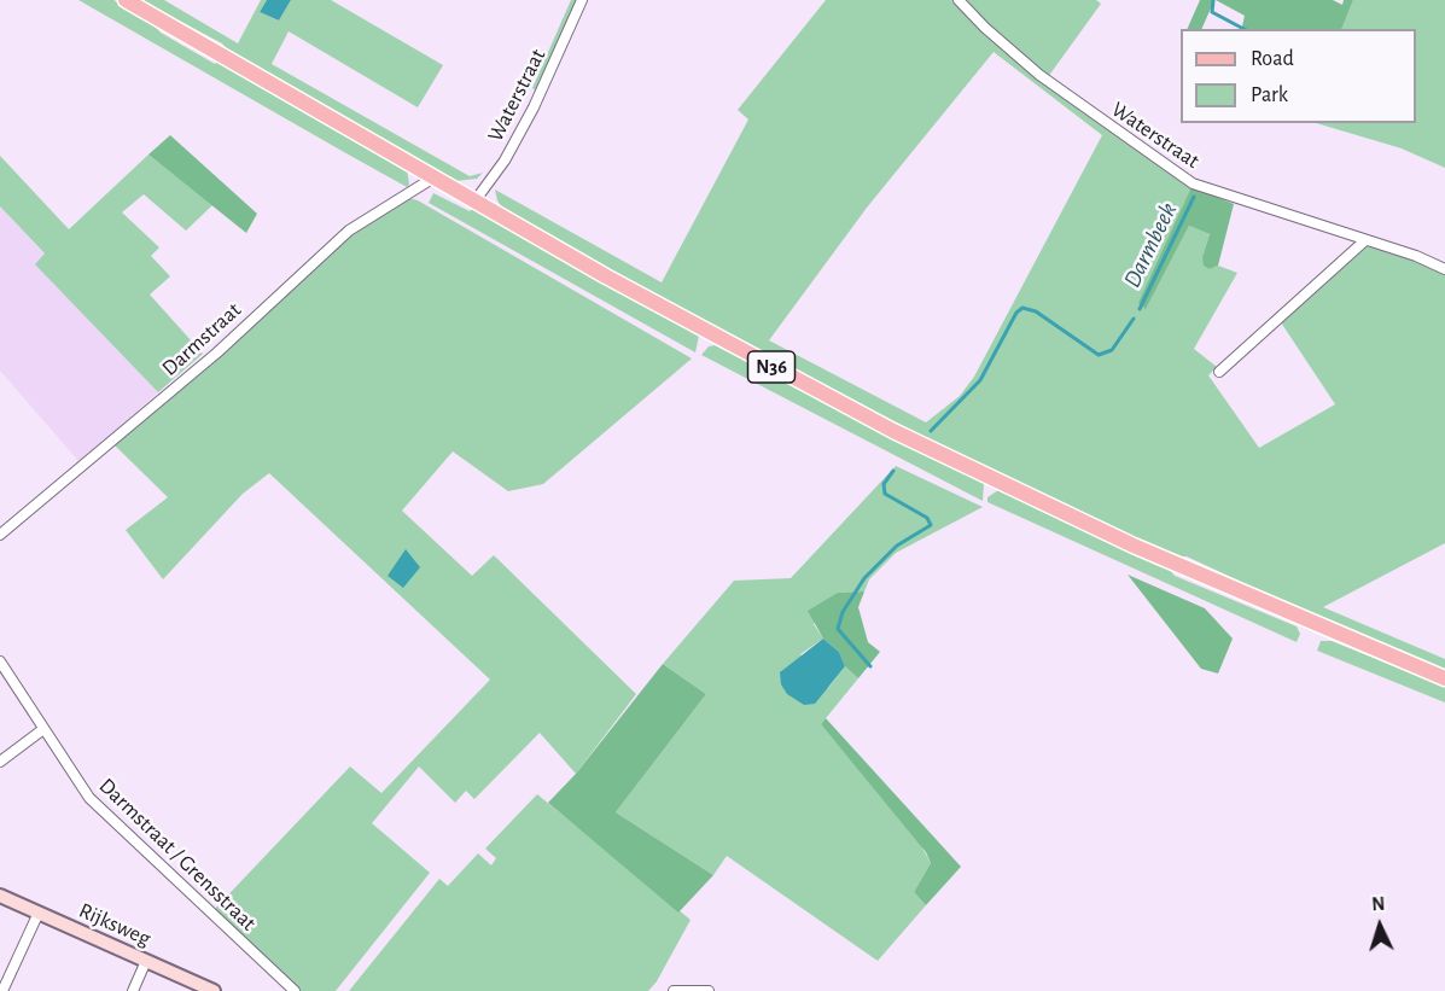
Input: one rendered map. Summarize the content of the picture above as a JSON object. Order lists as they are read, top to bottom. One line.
{"streets":{"main road":["N36","Rijksweg"],"street":["Waterstraat","Darmstraat","Darmstraat / Grensstraat"]},"crossings":[["Waterstraat","N36"],["Darmstraat","N36"]],"water":["Darmbeek"],"legend":["Road","Park"],"north":"top"}
